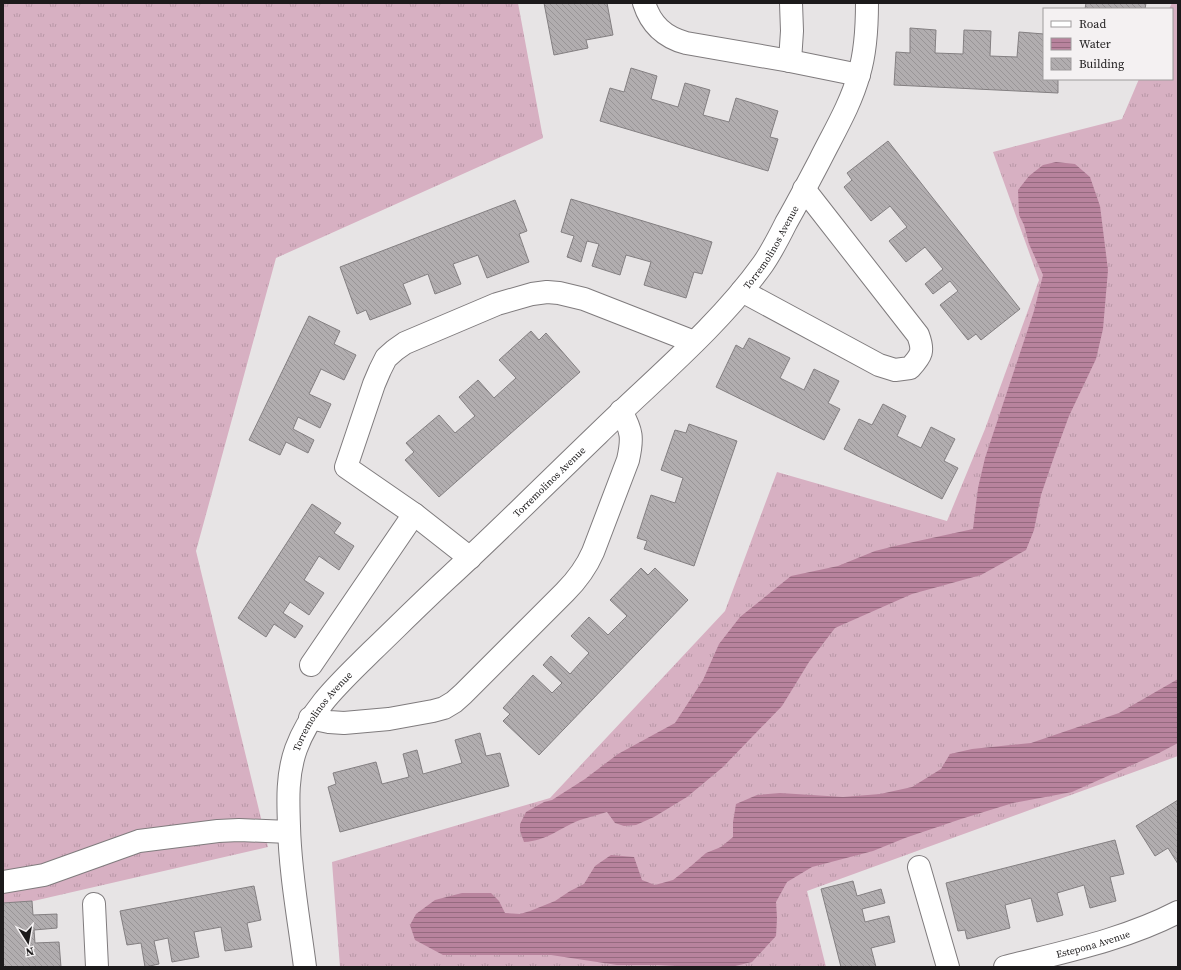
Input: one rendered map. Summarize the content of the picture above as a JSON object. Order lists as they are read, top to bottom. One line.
{"streets":{"street":["Torremolinos Avenue","Estepona Avenue"]},"legend":["Road","Water","Building"],"north":"bottom"}
